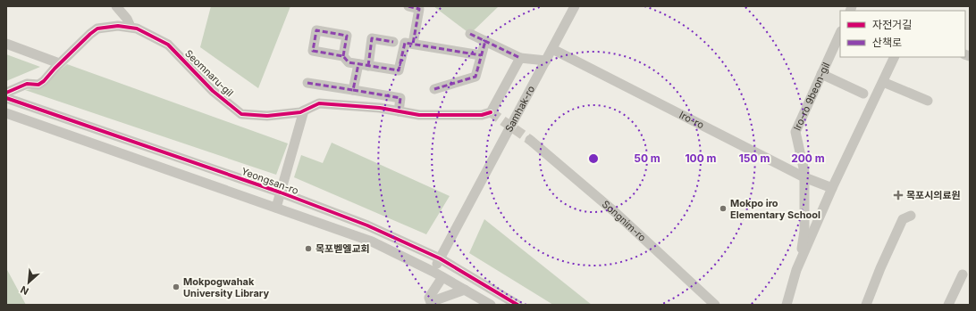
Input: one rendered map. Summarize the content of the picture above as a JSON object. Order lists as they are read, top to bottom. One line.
{"streets":{"street":["Seomnaru-gil","Iro-ro 9beon-gil","Samhak-ro","Iro-ro","Yeongsan-ro","Songnim-ro"]},"crossings":[["Iro-ro 9beon-gil","Iro-ro"],["Samhak-ro","Iro-ro"],["Samhak-ro","Yeongsan-ro"]],"places":{"health":["목포시의료원"],"other":["Mokpo iro Elementary School","목포벧엘교회","Mokpogwahak University Library"]},"legend":["자전거길","산책로"],"north":"bottom left","rings":["50 m","100 m","150 m","200 m"]}
